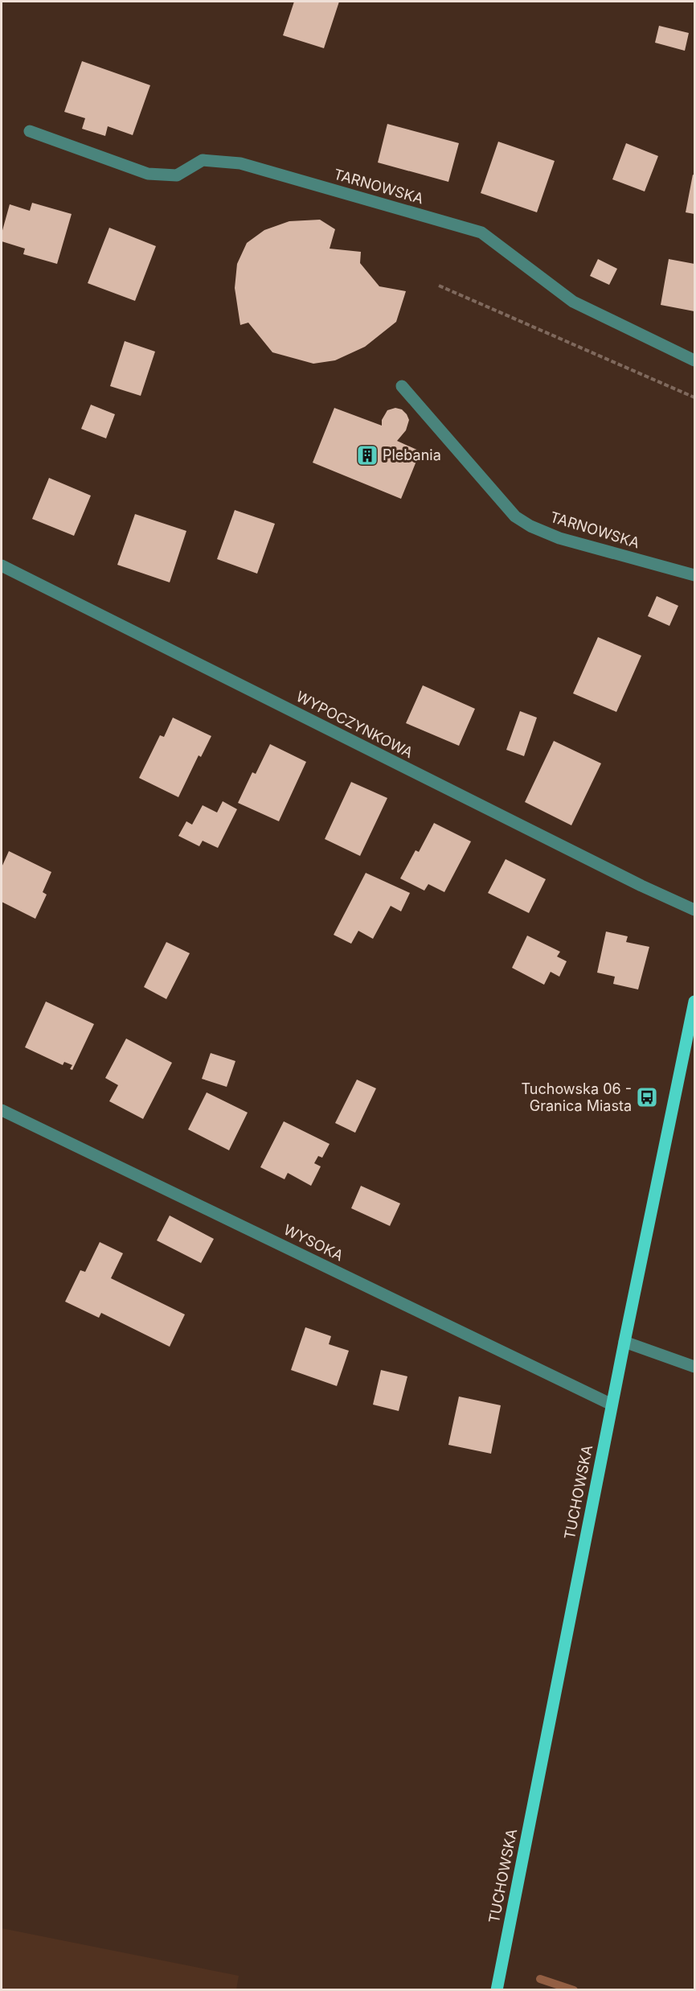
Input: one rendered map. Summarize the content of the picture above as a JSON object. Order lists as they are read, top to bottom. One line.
{"streets":{"main road":["TUCHOWSKA"],"street":["TARNOWSKA","WYPOCZYNKOWA","WYSOKA"]},"crossings":[["WYSOKA","TUCHOWSKA"]],"places":{"building":["Plebania"],"bus stop":["Tuchowska 06 - Granica Miasta"]}}
